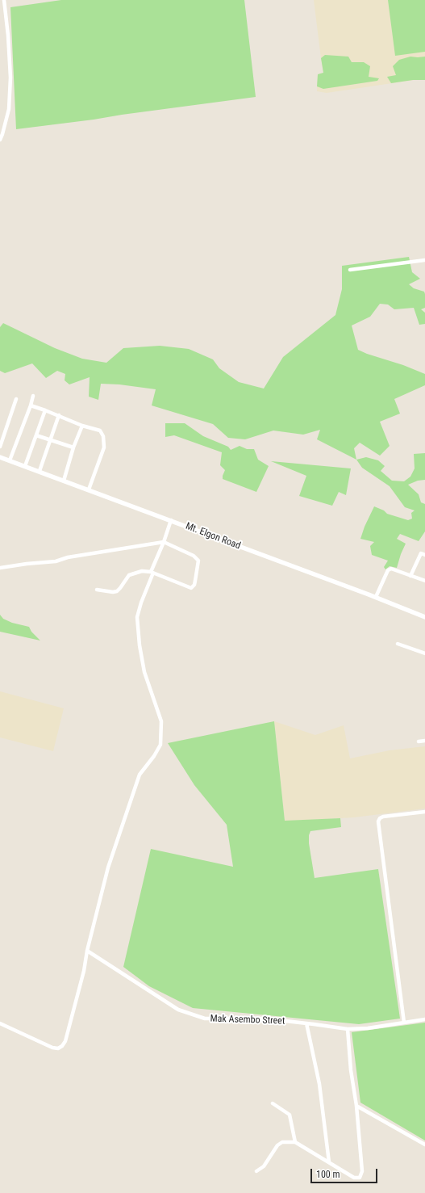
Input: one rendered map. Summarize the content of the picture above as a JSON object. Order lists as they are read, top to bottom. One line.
{"streets":{"street":["Mt. Elgon Road","Mak Asembo Street"]},"scale_bar":"100 m"}
